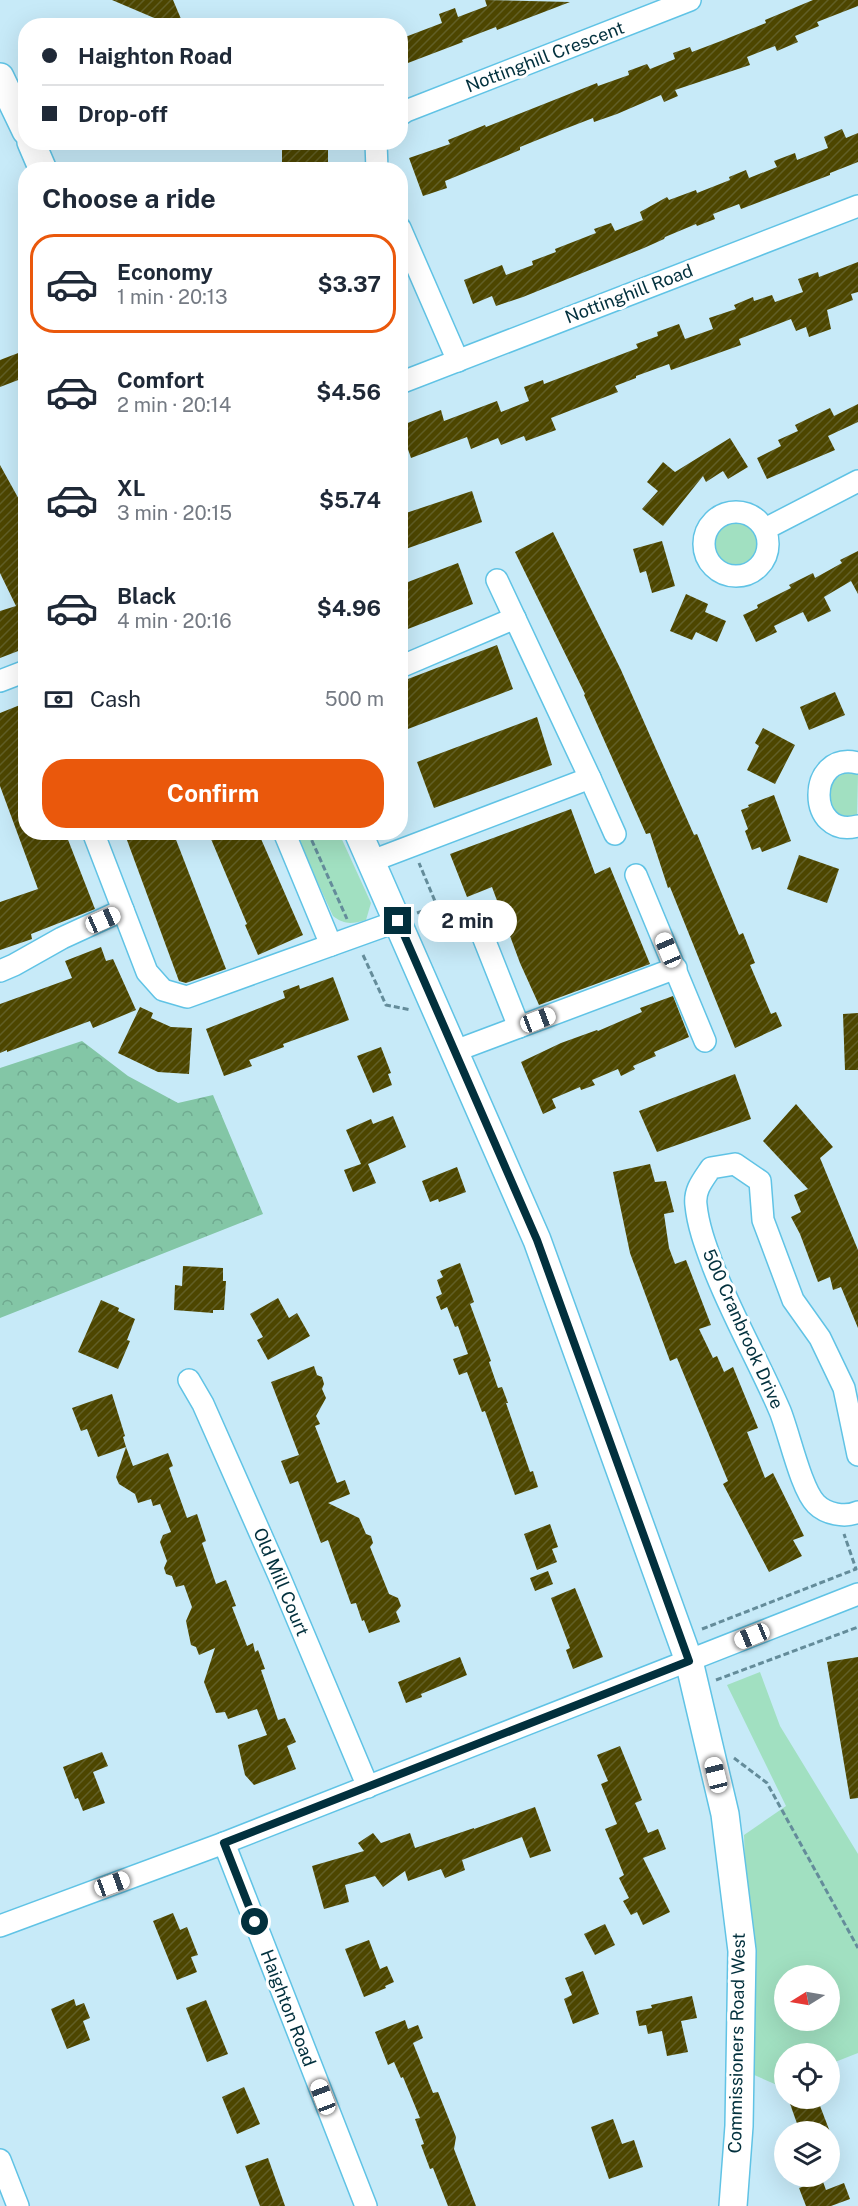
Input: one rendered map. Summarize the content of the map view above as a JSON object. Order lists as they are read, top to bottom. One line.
{"streets":{"main road":["Commissioners Road West"],"street":["Nottinghill Crescent","Nottinghill Road","500 Cranbrook Drive","Old Mill Court","Haighton Road"]},"north":"left","page":{"banner":["Haighton Road","Drop-off"],"heading":"Choose a ride","list":[{"name":"Economy","note":"1 min · 20:13","value":"$3.37"},{"name":"Comfort","note":"2 min · 20:14","value":"$4.56"},{"name":"XL","note":"3 min · 20:15","value":"$5.74"},{"name":"Black","note":"4 min · 20:16","value":"$4.96"}],"pay":["Cash","500 m"],"buttons":"Confirm","bubble":"2 min"}}
